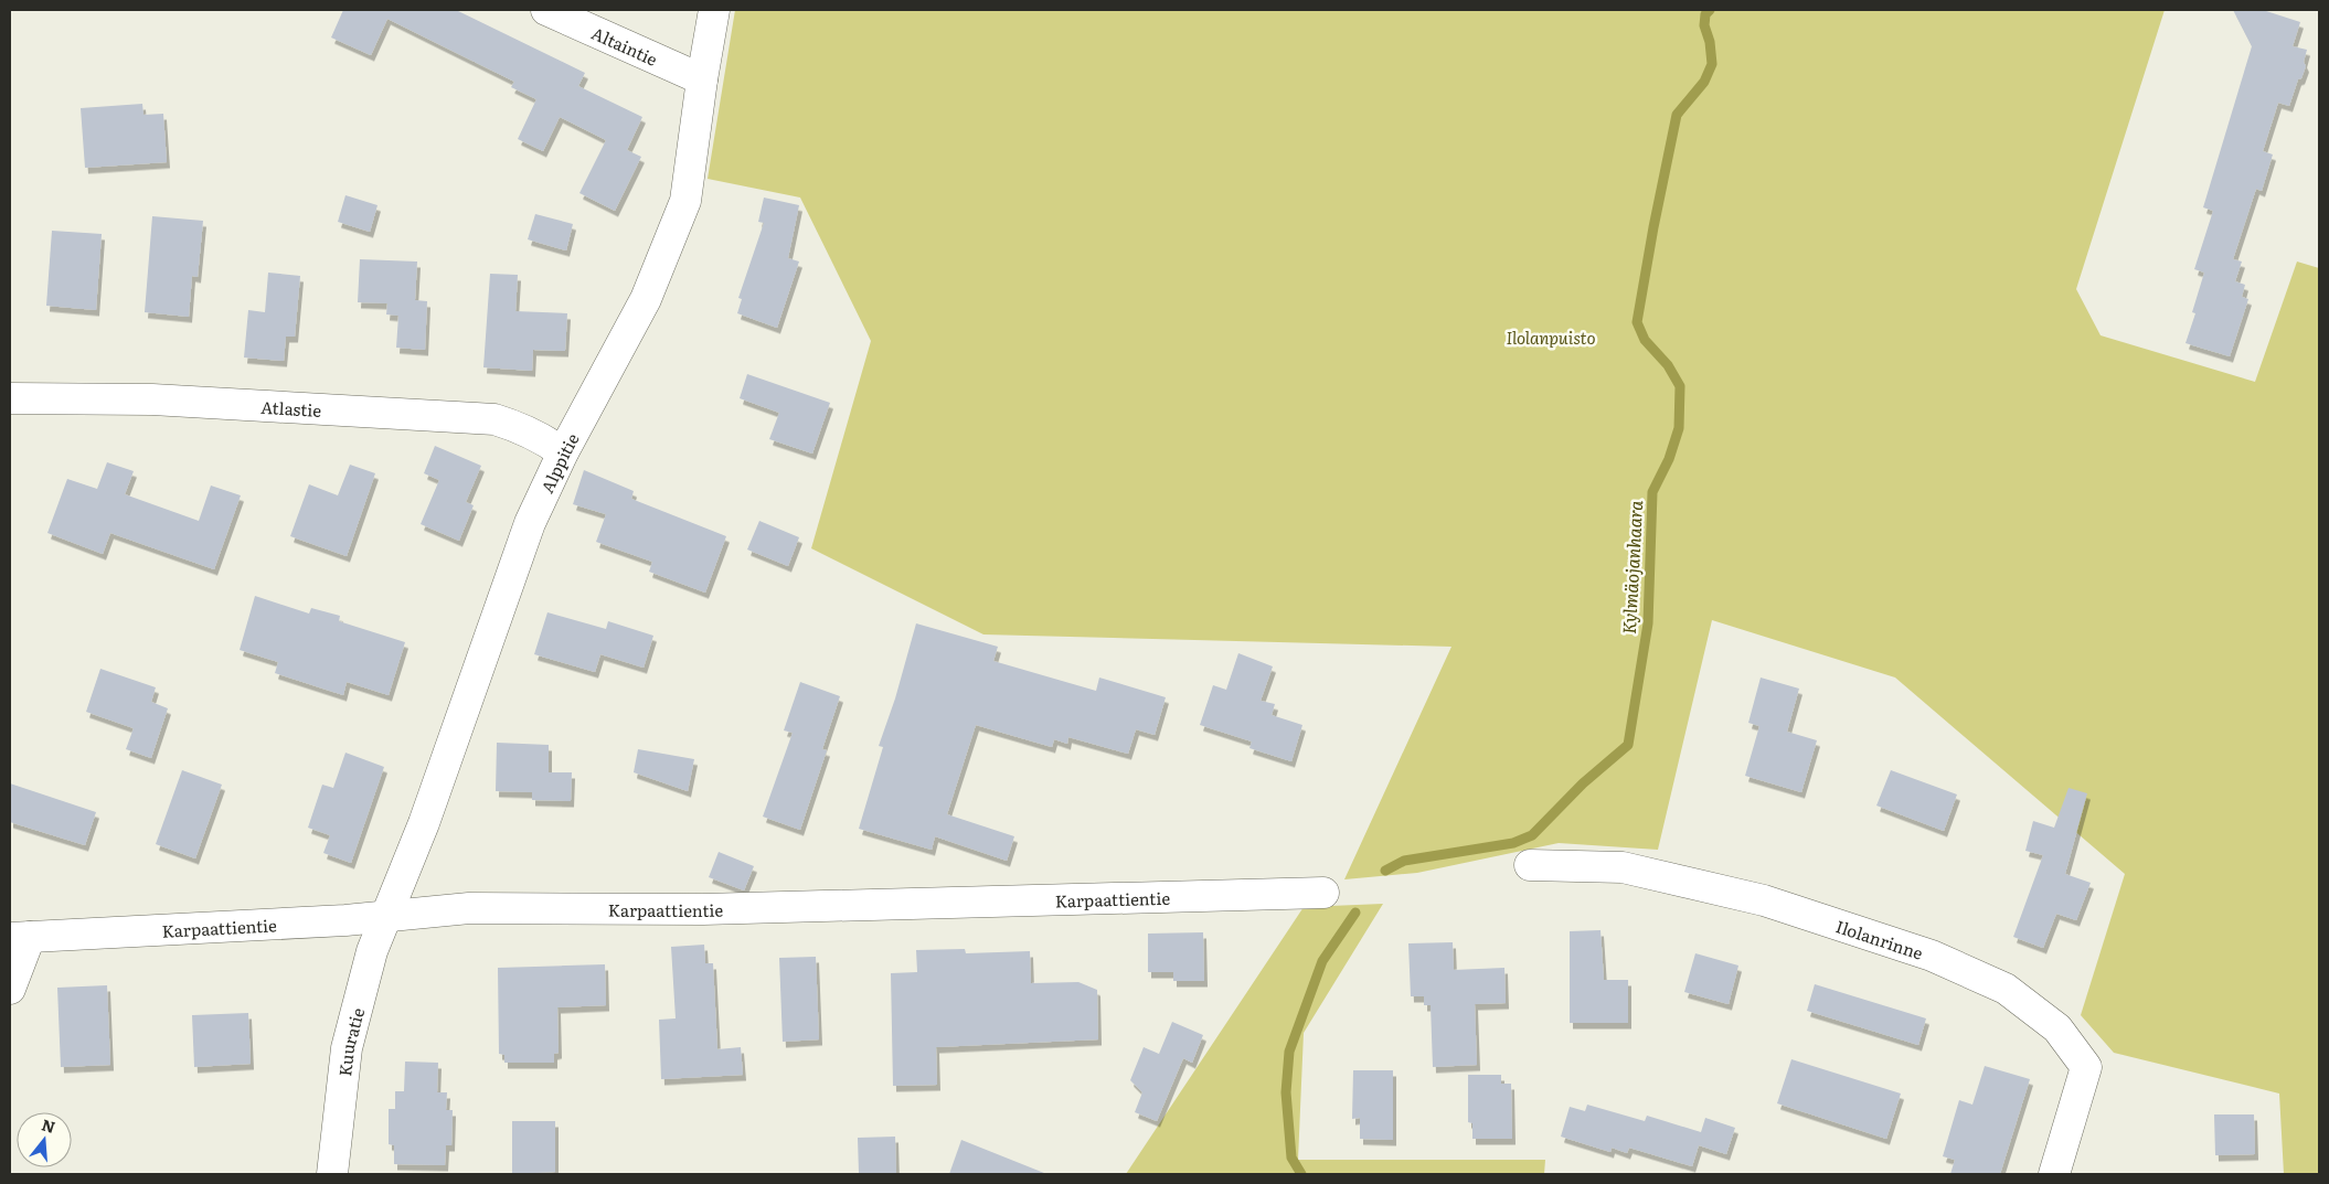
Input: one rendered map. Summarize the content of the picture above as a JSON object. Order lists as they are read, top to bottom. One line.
{"streets":{"street":["Altaintie","Atlastie","Alppitie","Karpaattientie","Ilolanrinne","Kuuratie"]},"crossings":[["Altaintie","Alppitie"],["Atlastie","Alppitie"],["Alppitie","Karpaattientie"],["Alppitie","Kuuratie"],["Karpaattientie","Kuuratie"]],"water":["Kylmäojanhaara"],"parks":["Ilolanpuisto"],"north":"top"}
